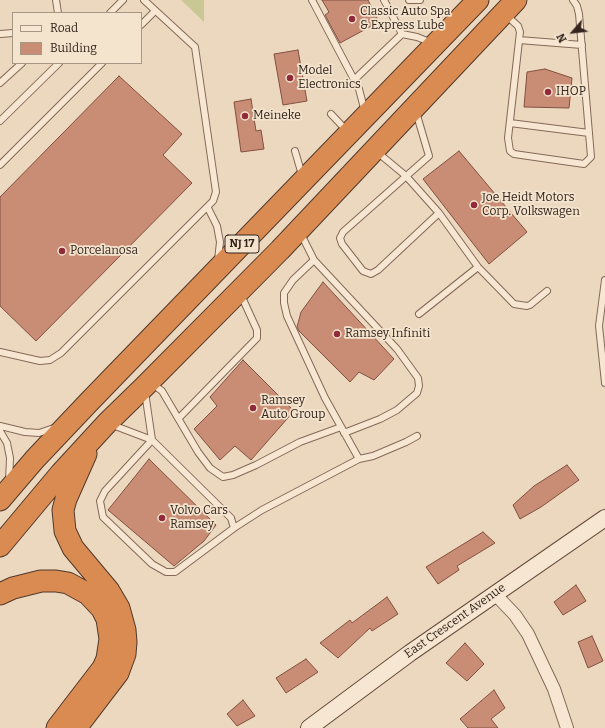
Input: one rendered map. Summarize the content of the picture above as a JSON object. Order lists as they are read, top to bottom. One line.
{"streets":{"highway":["NJ 17"],"street":["East Crescent Avenue"]},"places":["Classic Auto Spa & Express Lube","Model Electronics","IHOP","Meineke","Joe Heidt Motors Corp. Volkswagen","Porcelanosa","Ramsey Infiniti","Ramsey Auto Group","Volvo Cars Ramsey"],"legend":["Road","Building"],"north":"bottom left"}
